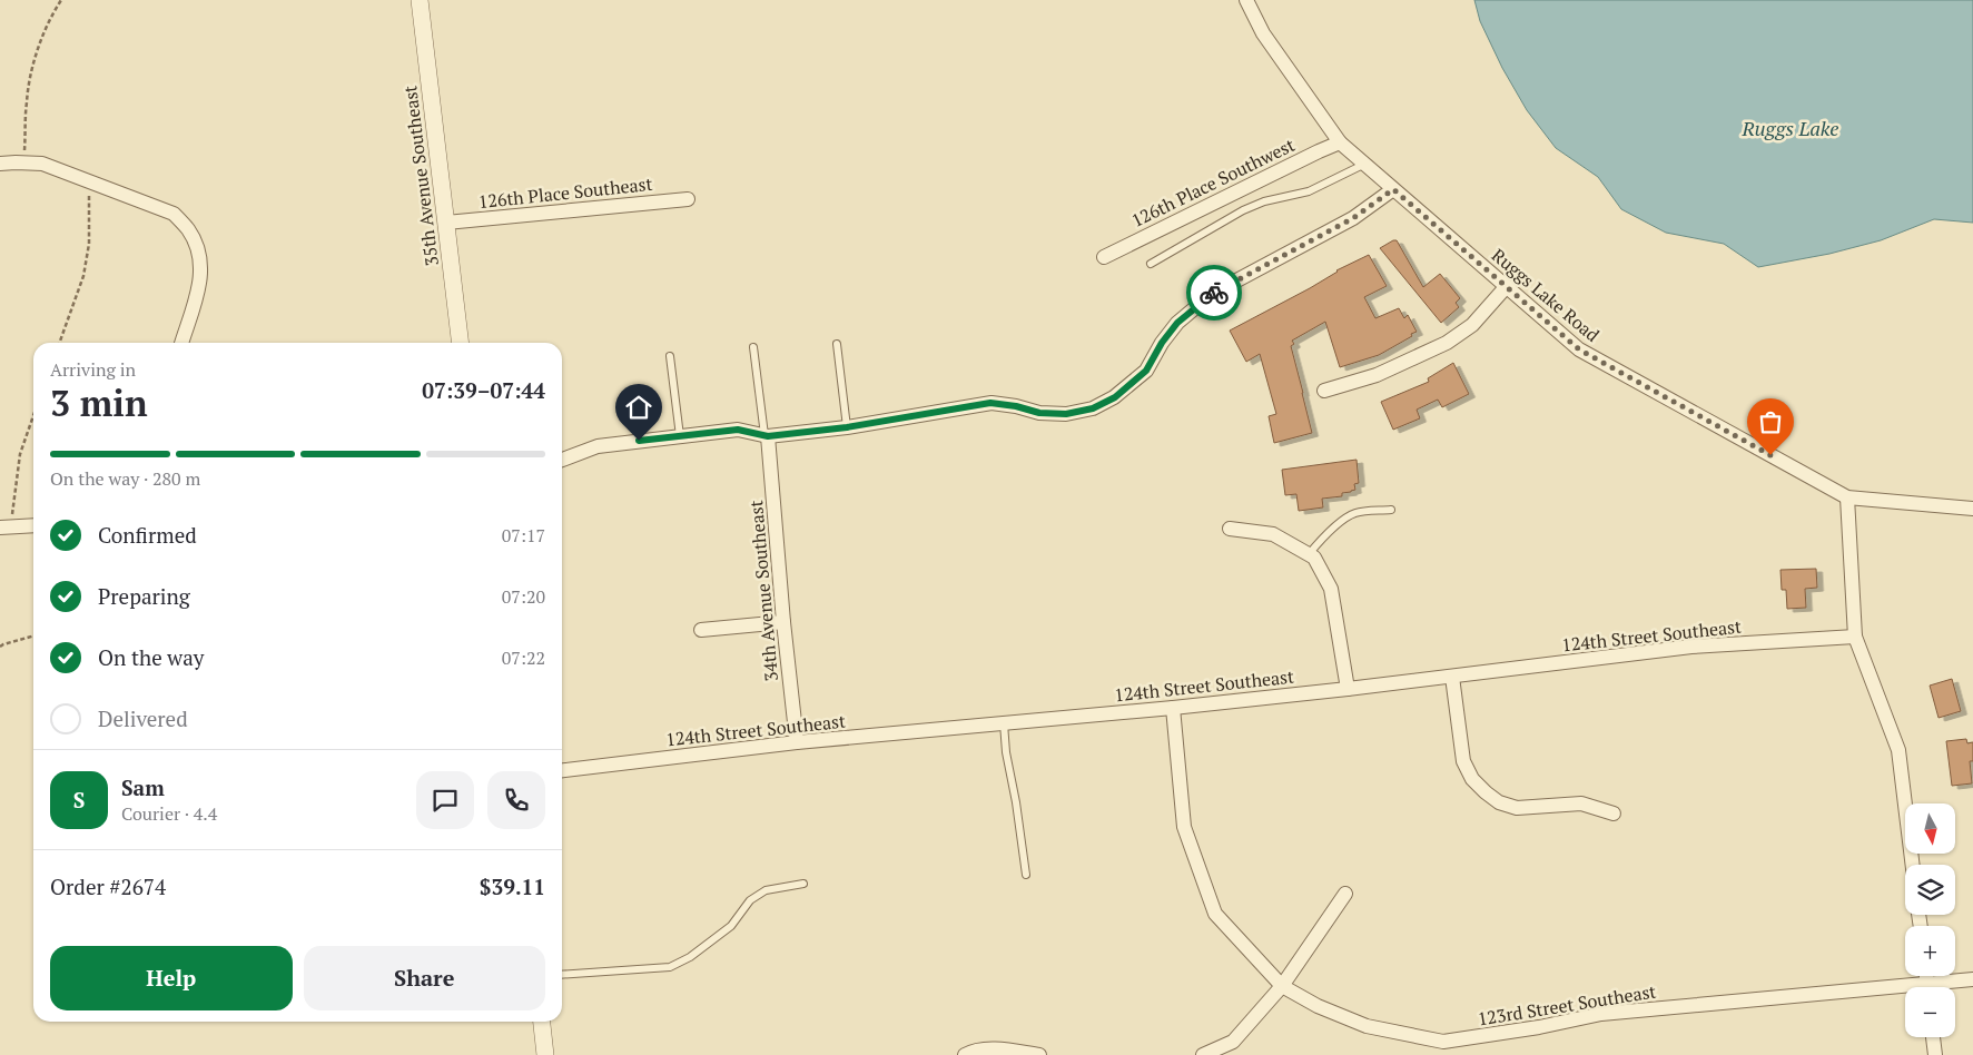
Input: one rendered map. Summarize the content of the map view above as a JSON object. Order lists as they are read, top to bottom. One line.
{"streets":{"street":["35th Avenue Southeast","126th Place Southwest","126th Place Southeast","Ruggs Lake Road","34th Avenue Southeast","124th Street Southeast","123rd Street Southeast"]},"crossings":[["35th Avenue Southeast","126th Place Southeast"],["126th Place Southwest","Ruggs Lake Road"],["34th Avenue Southeast","124th Street Southeast"],["124th Street Southeast","123rd Street Southeast"]],"water":["Ruggs Lake"],"north":"bottom","page":{"heading":["3 min","Arriving in","07:39–07:44"],"panel":["Sam","Courier · 4.4","Order #2674","$39.11"],"bar":"On the way · 280 m","list":[["Confirmed","07:17"],["Preparing","07:20"],["On the way","07:22"],"Delivered"],"round":"S","map_buttons":["+","−"],"buttons":["Help","Share"]}}
